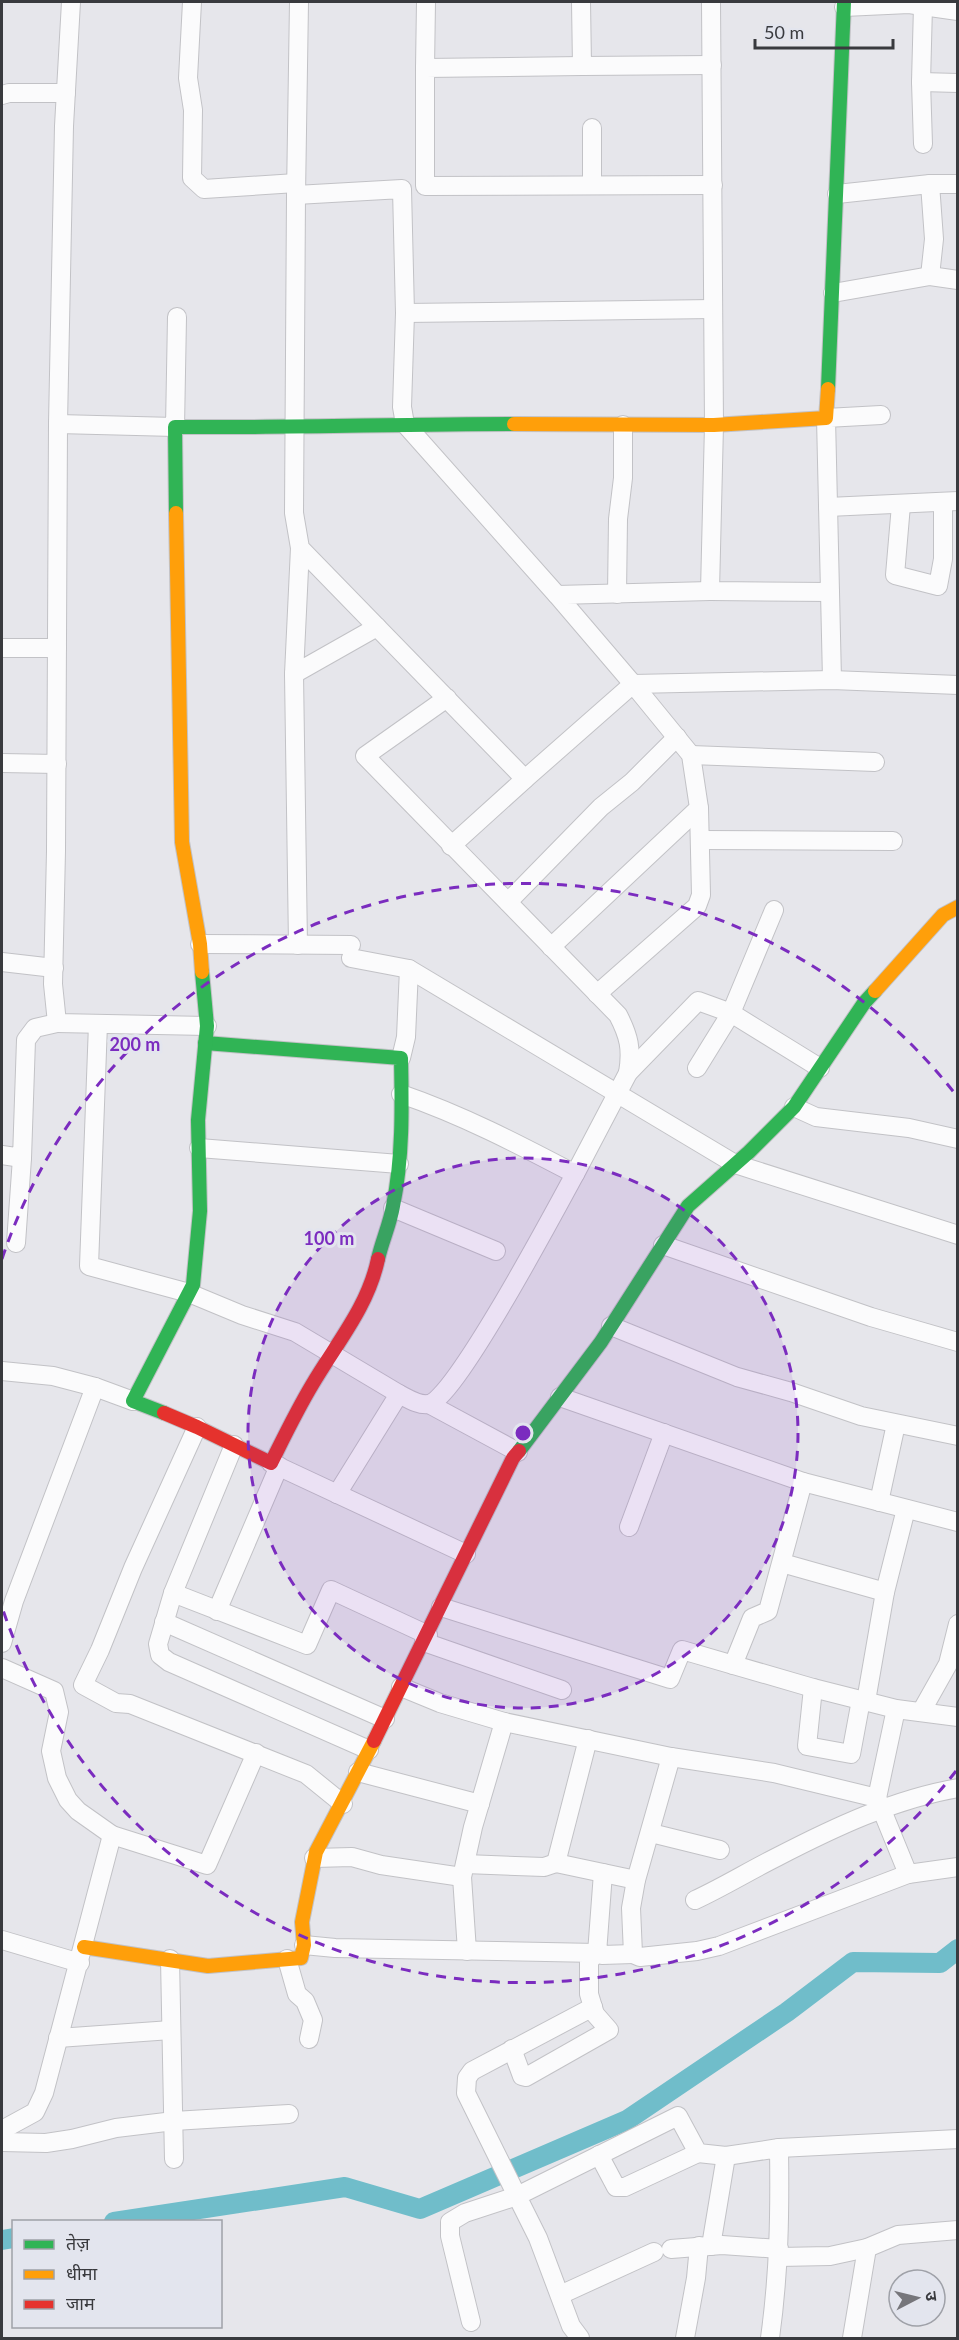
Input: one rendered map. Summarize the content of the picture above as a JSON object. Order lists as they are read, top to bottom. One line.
{"legend":["तेज़","धीमा","जाम"],"scale_bar":"50 m","north":"right","rings":["200 m","100 m"]}
